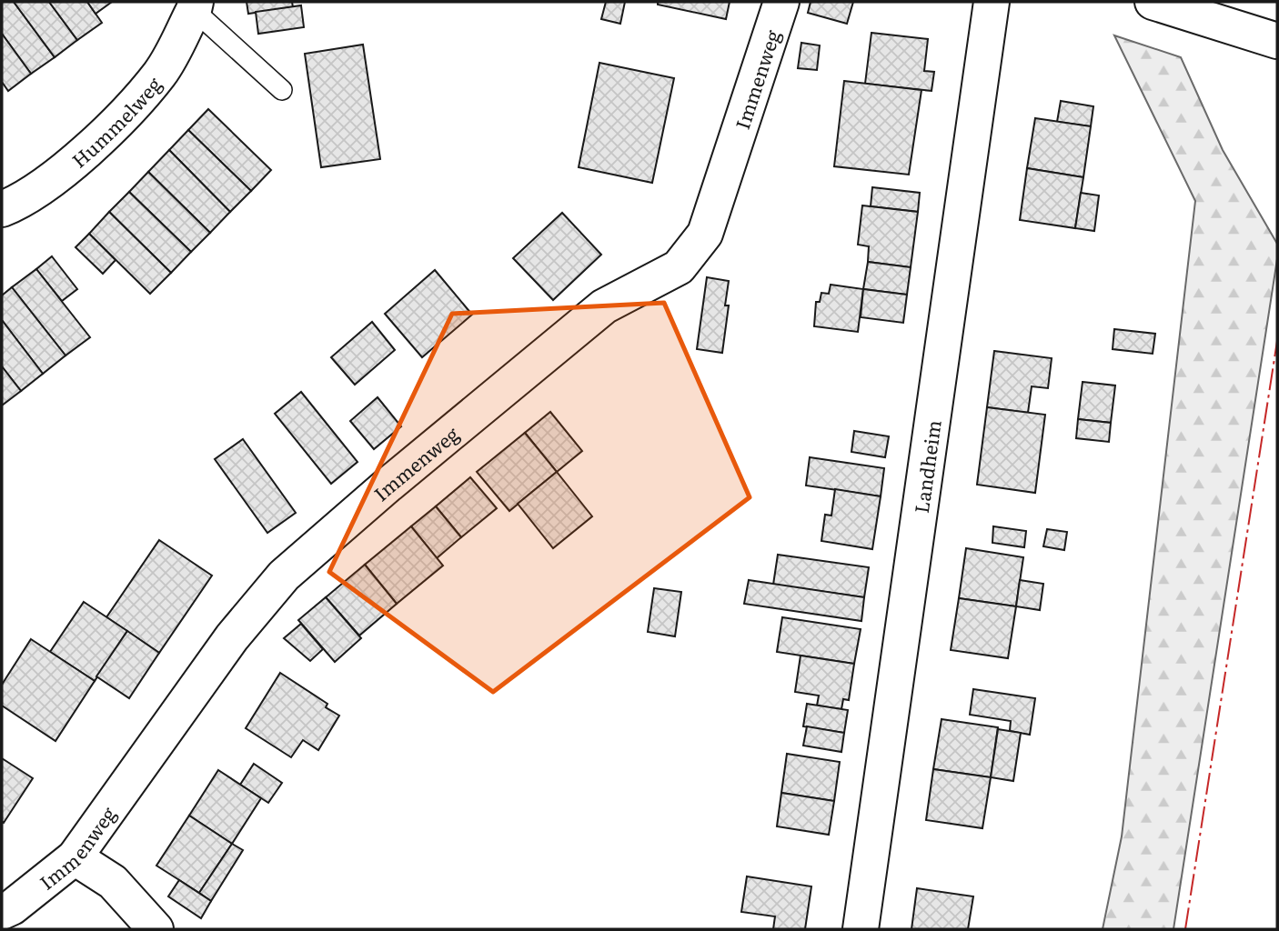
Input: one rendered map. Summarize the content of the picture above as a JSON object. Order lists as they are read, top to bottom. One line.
{"streets":{"street":["Immenweg","Hummelweg","Landheim"]}}
